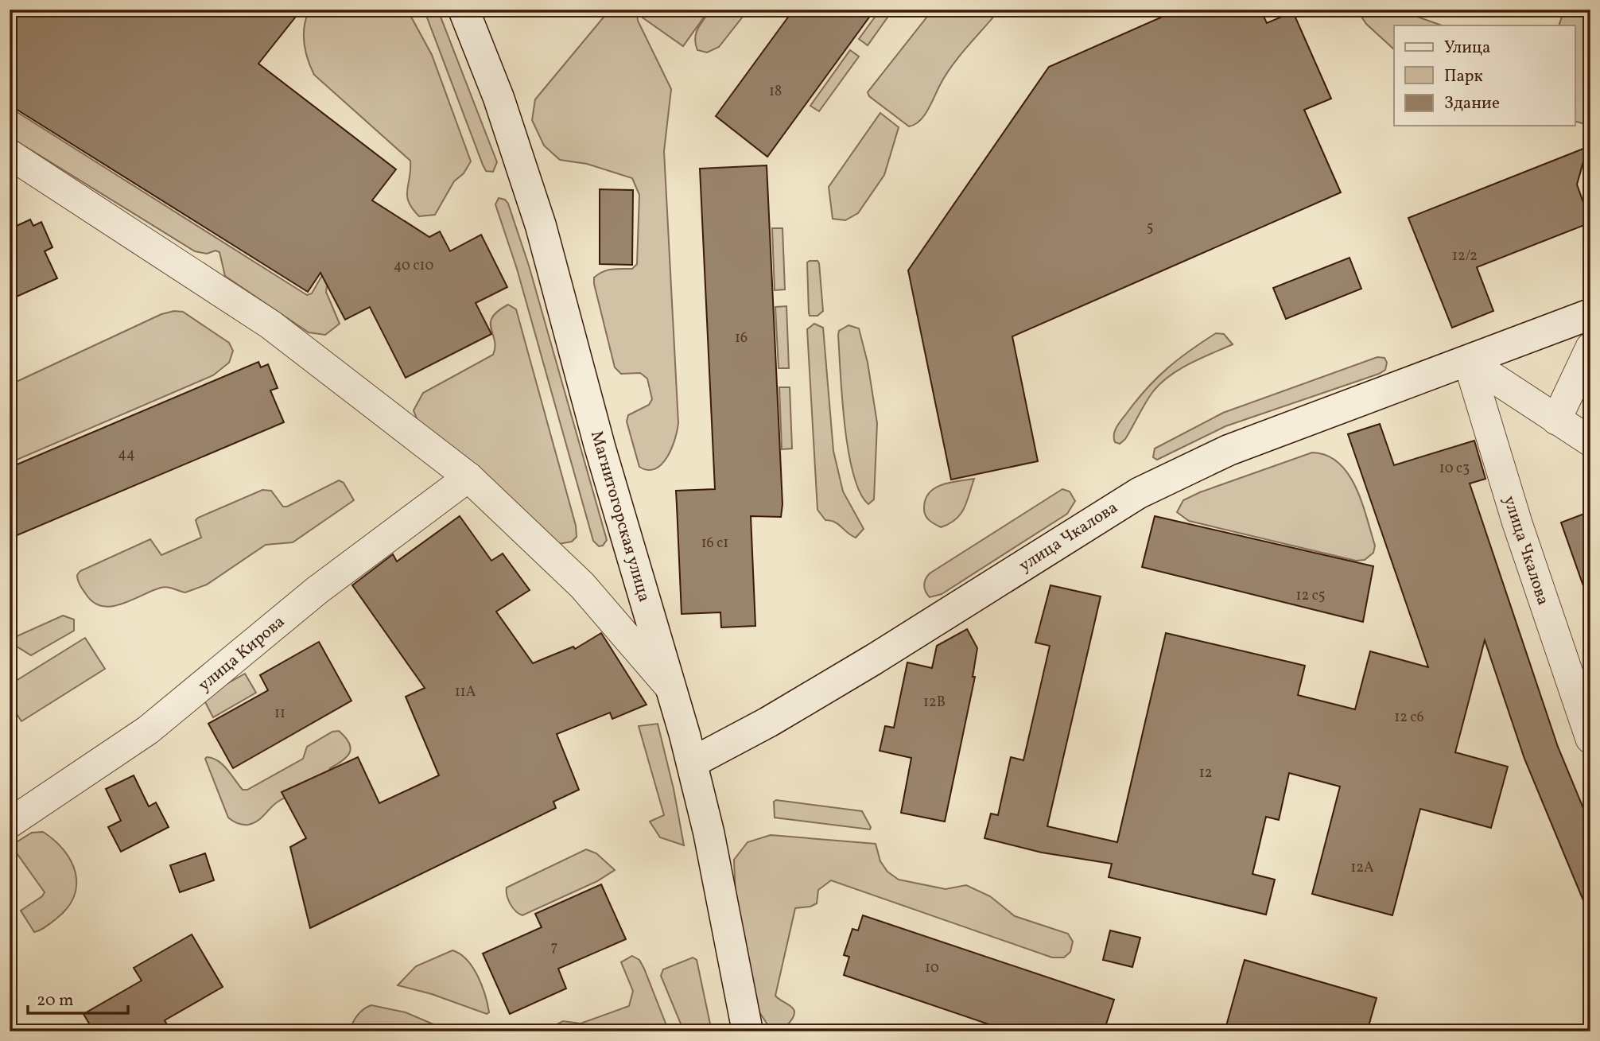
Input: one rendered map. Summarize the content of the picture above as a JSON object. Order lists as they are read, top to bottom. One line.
{"streets":{"main road":["Магнитогорская улица","улица Чкалова"],"street":["улица Кирова"]},"crossings":[["Магнитогорская улица","улица Чкалова"]],"house_numbers":["18","5","12/2","40 с10","16","44","10 с3","16 с1","12 с5","11А","12В","11","12 с6","12","12А","7","10"],"legend":["Улица","Парк","Здание"],"scale_bar":"20 m"}
